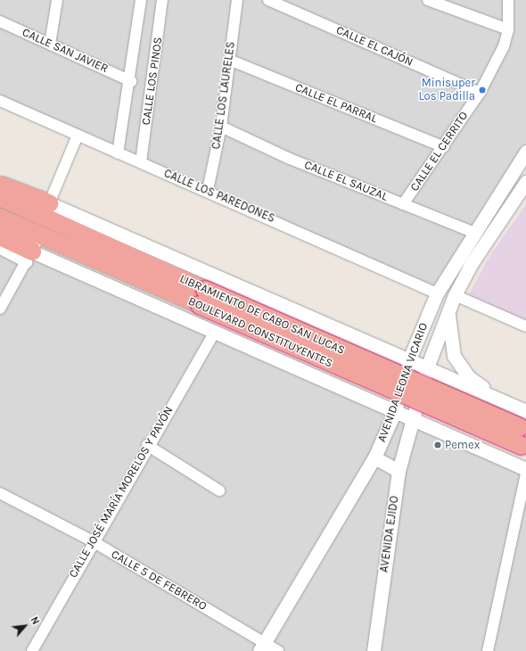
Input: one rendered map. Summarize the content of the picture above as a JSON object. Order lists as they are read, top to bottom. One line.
{"streets":{"highway":["LIBRAMIENTO DE CABO SAN LUCAS","BOULEVARD CONSTITUYENTES"],"street":["CALLE EL CAJÓN","CALLE SAN JAVIER","CALLE LOS PINOS","CALLE LOS LAURELES","CALLE EL PARRAL","CALLE EL CERRITO","CALLE EL SAUZAL","CALLE LOS PAREDONES","AVENIDA LEONA VICARIO","CALLE JOSÉ MARÍA MORELOS Y PAVÓN","AVENIDA EJIDO","CALLE 5 DE FEBRERO"]},"crossings":[["CALLE EL CAJÓN","CALLE EL CERRITO"],["CALLE SAN JAVIER","CALLE LOS PINOS"],["CALLE LOS PINOS","CALLE LOS PAREDONES"],["CALLE LOS LAURELES","CALLE EL PARRAL"],["CALLE LOS LAURELES","CALLE EL SAUZAL"],["CALLE LOS LAURELES","CALLE LOS PAREDONES"],["CALLE EL PARRAL","CALLE EL CERRITO"],["CALLE EL CERRITO","CALLE EL SAUZAL"],["CALLE EL SAUZAL","AVENIDA LEONA VICARIO"],["CALLE LOS PAREDONES","AVENIDA LEONA VICARIO"],["LIBRAMIENTO DE CABO SAN LUCAS","BOULEVARD CONSTITUYENTES"],["BOULEVARD CONSTITUYENTES","AVENIDA LEONA VICARIO"],["BOULEVARD CONSTITUYENTES","CALLE JOSÉ MARÍA MORELOS Y PAVÓN"],["BOULEVARD CONSTITUYENTES","AVENIDA EJIDO"],["AVENIDA LEONA VICARIO","AVENIDA EJIDO"],["AVENIDA LEONA VICARIO","CALLE 5 DE FEBRERO"],["CALLE JOSÉ MARÍA MORELOS Y PAVÓN","CALLE 5 DE FEBRERO"]],"places":["Minisuper Los Padilla","Pemex"],"north":"top right"}
